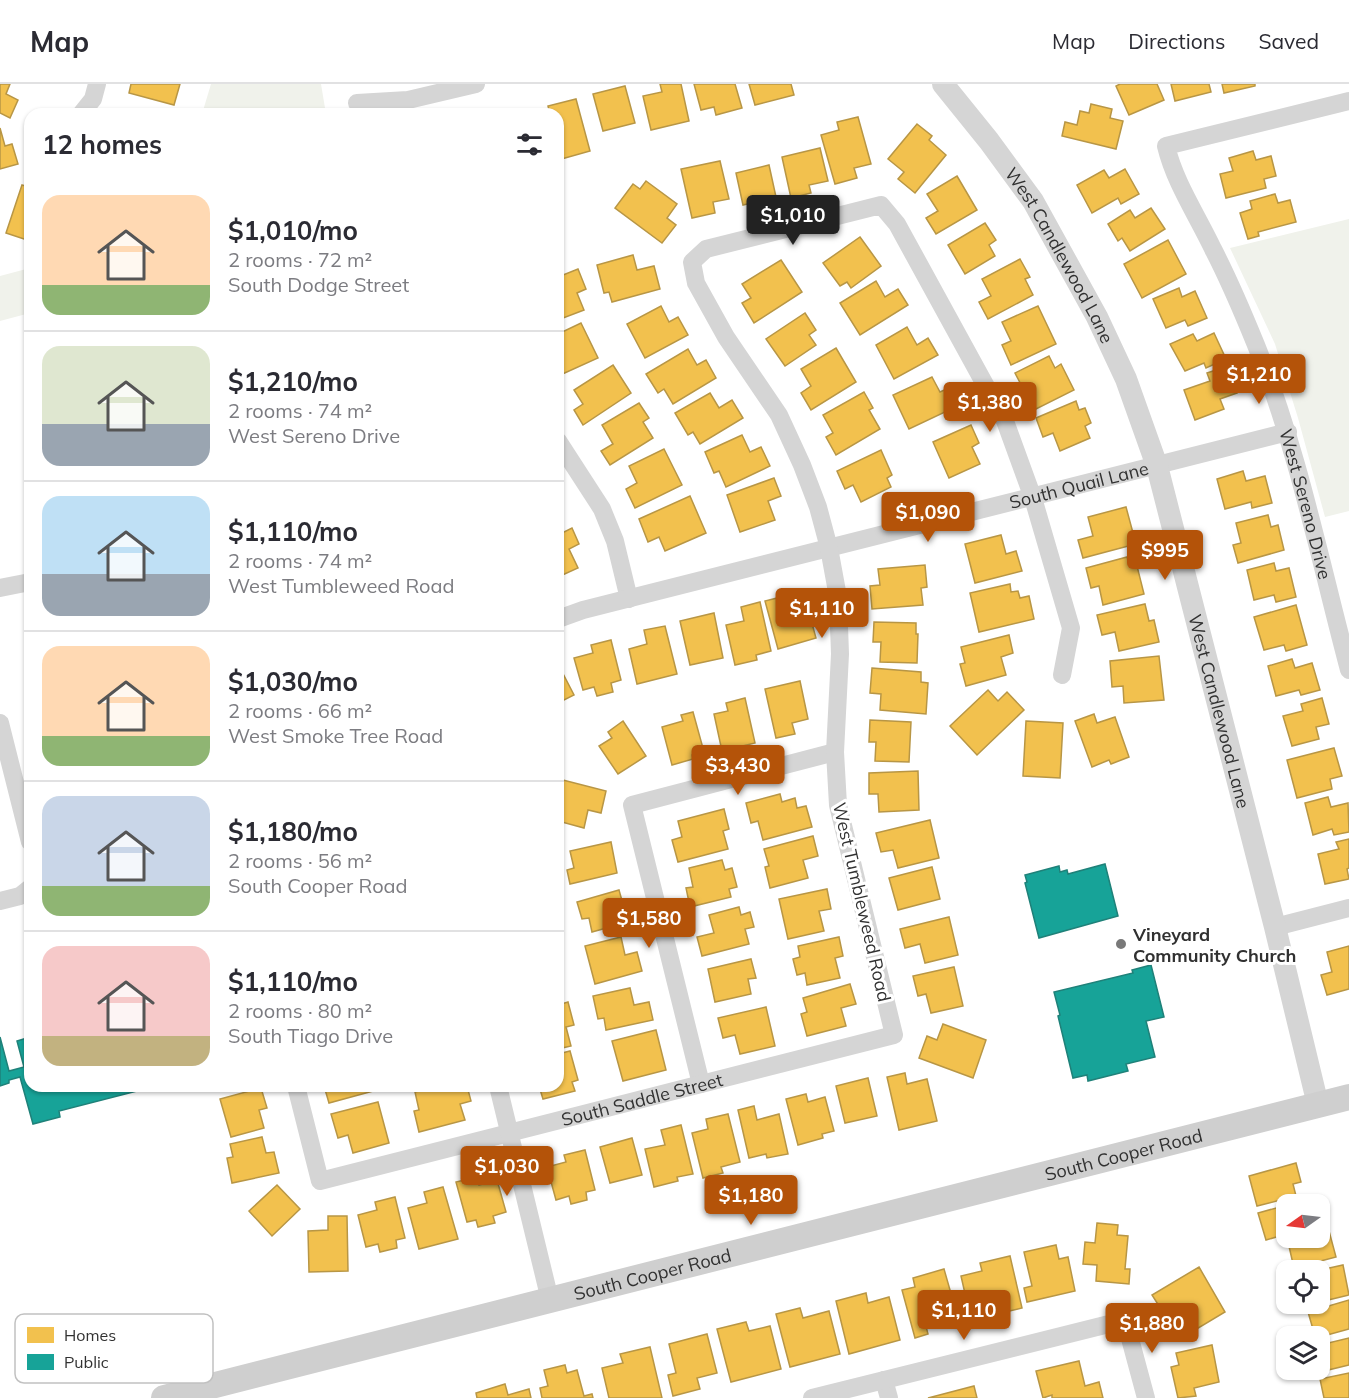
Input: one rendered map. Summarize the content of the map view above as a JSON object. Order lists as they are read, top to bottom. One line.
{"streets":{"main road":["South Cooper Road"],"street":["West Candlewood Lane","South Quail Lane","West Sereno Drive","West Tumbleweed Road","South Saddle Street"]},"crossings":[["West Candlewood Lane","South Quail Lane"],["West Candlewood Lane","South Cooper Road"],["South Quail Lane","West Sereno Drive"],["South Quail Lane","West Tumbleweed Road"],["West Tumbleweed Road","South Saddle Street"]],"places":["Vineyard Community Church"],"legend":["Homes","Public"],"north":"left","page":{"header":"Map","nav":["Map","Directions","Saved"],"heading":"12 homes","list":[{"name":"$1,010/mo","note":"2 rooms · 72 m² · South Dodge Street"},{"name":"$1,210/mo","note":"2 rooms · 74 m² · West Sereno Drive"},{"name":"$1,110/mo","note":"2 rooms · 74 m² · West Tumbleweed Road"},{"name":"$1,030/mo","note":"2 rooms · 66 m² · West Smoke Tree Road"},{"name":"$1,180/mo","note":"2 rooms · 56 m² · South Cooper Road"},{"name":"$1,110/mo","note":"2 rooms · 80 m² · South Tiago Drive"}],"price":["$1,010","$1,210","$1,380","$1,090","$995","$1,110","$3,430","$1,580","$1,030","$1,180","$1,110","$1,880"]}}
